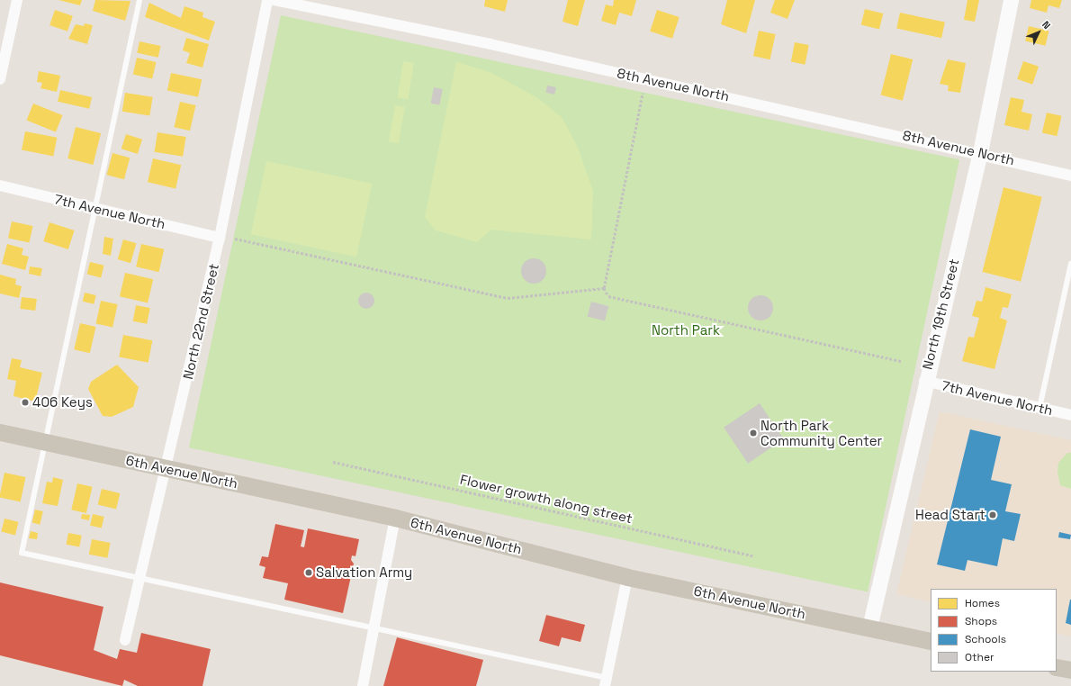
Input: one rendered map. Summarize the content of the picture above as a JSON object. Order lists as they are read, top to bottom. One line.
{"streets":{"main road":["6th Avenue North"],"street":["8th Avenue North","7th Avenue North","North 19th Street","North 22nd Street"],"path":["Flower growth along street"]},"crossings":[["8th Avenue North","North 19th Street"],["7th Avenue North","North 19th Street"],["7th Avenue North","North 22nd Street"],["North 19th Street","6th Avenue North"],["North 22nd Street","6th Avenue North"]],"parks":["North Park"],"places":["406 Keys","North Park Community Center","Head Start","Salvation Army"],"legend":["Homes","Shops","Schools","Other"],"north":"top right"}
